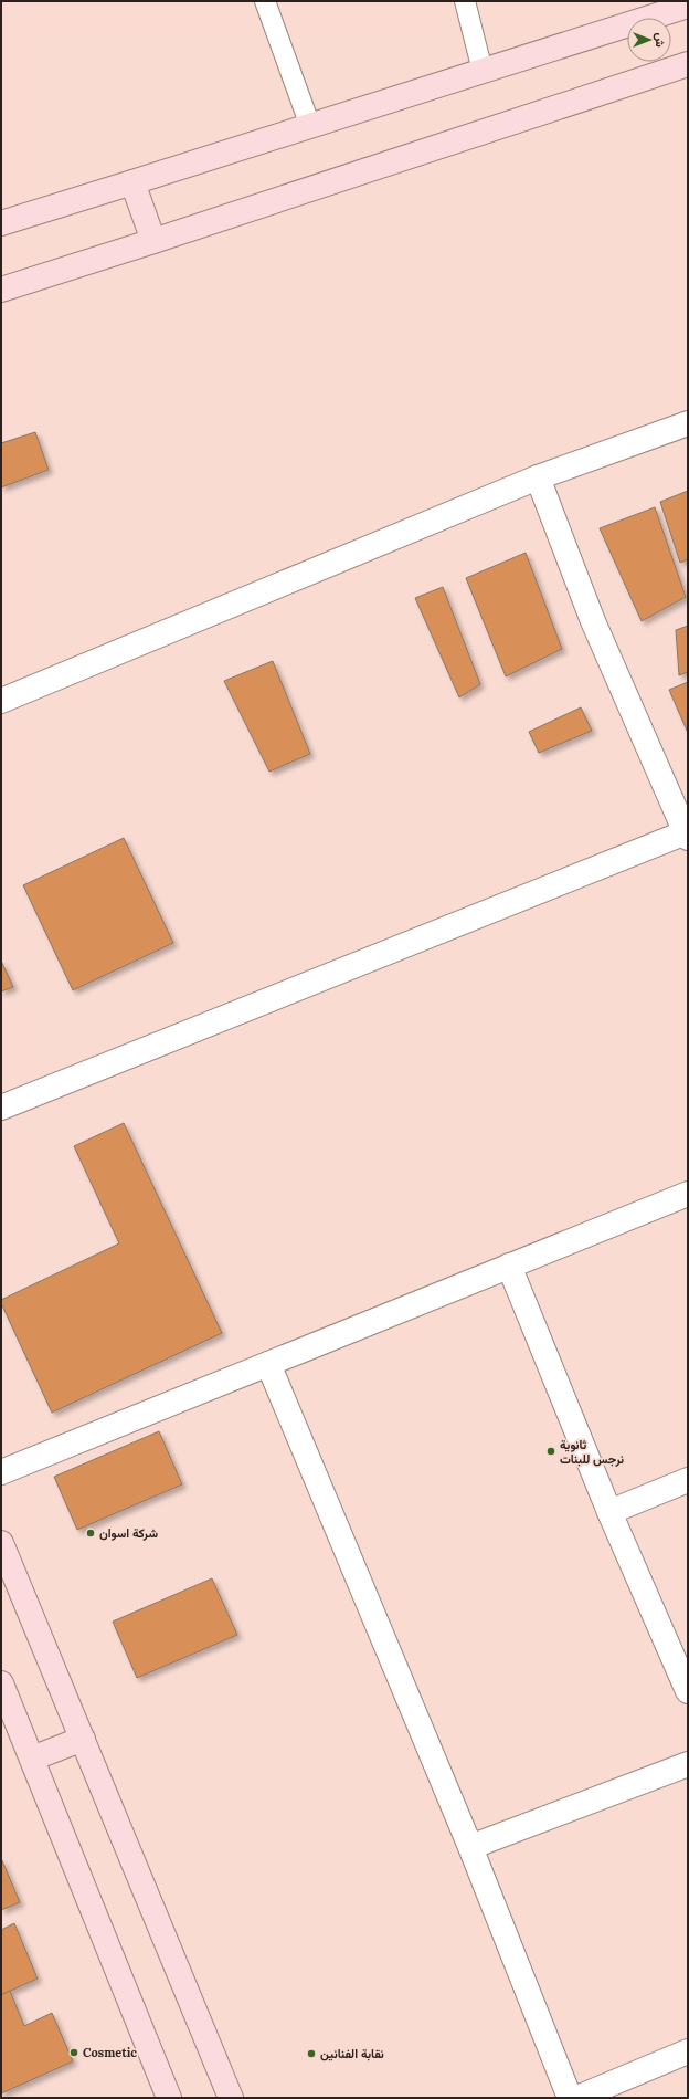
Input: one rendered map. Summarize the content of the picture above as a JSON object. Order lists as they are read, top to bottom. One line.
{"places":["ثانوية نرجس للبنات","شركة اسوان","Cosmetic","نقابة الفنانين"],"north":"right"}
